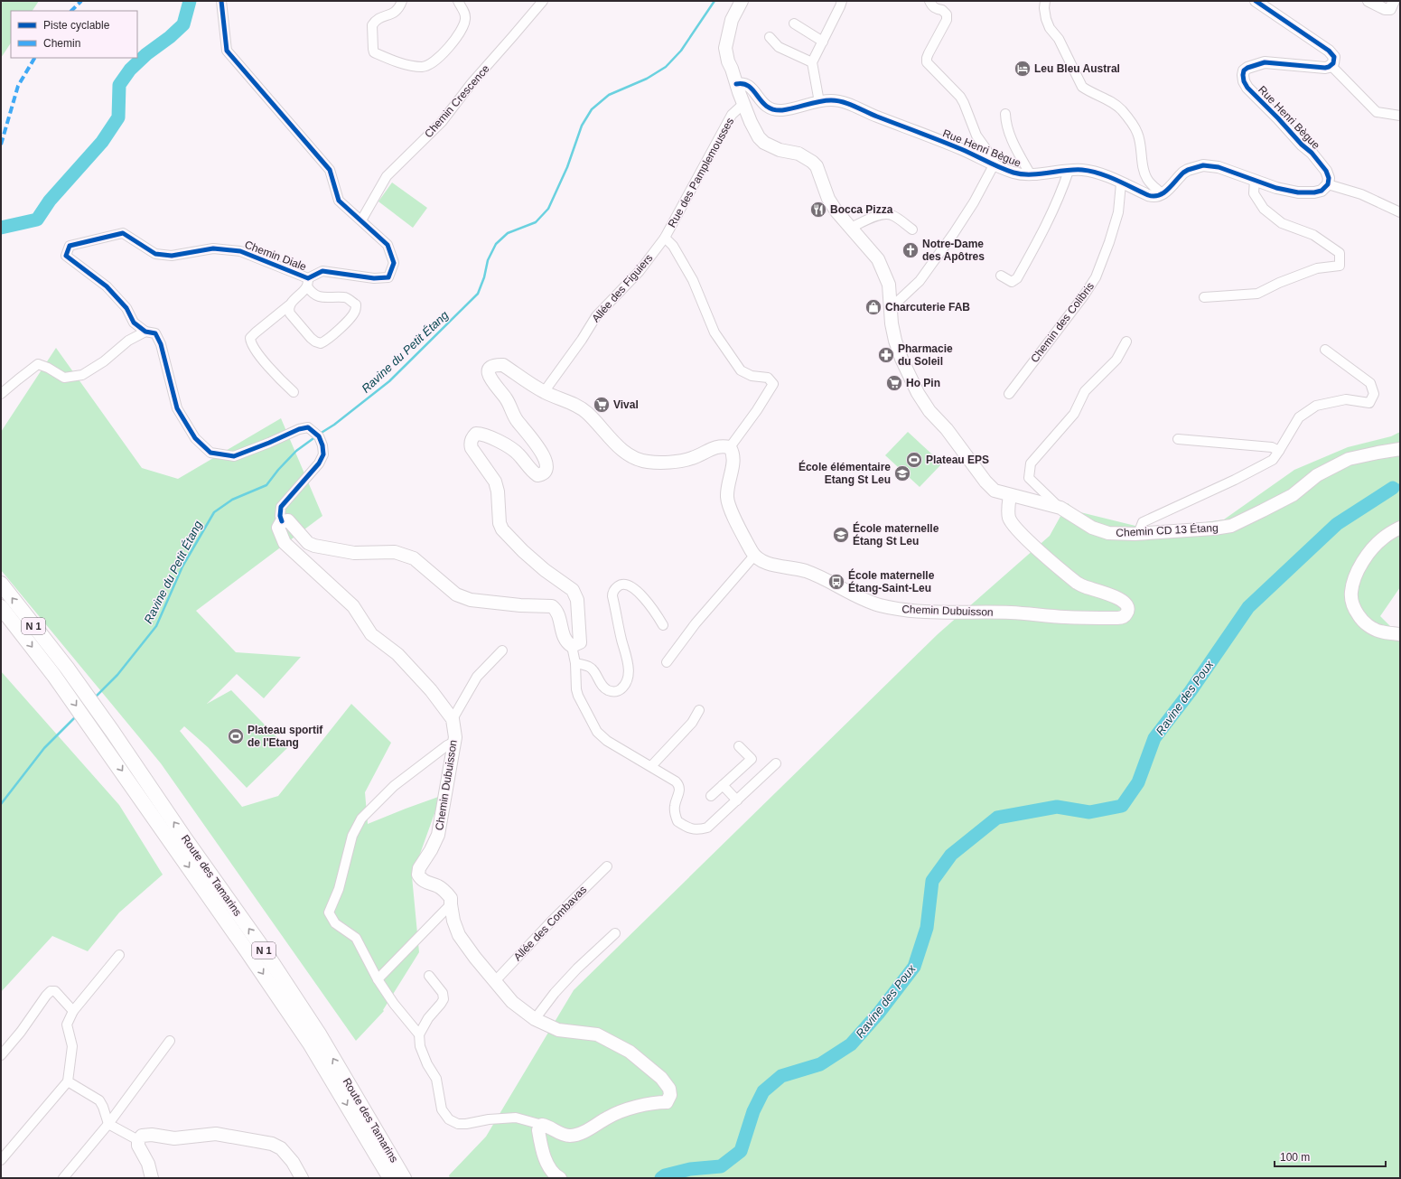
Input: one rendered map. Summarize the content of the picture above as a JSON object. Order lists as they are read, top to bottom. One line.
{"streets":{"highway":["N 1","Route des Tamarins"],"main road":["Chemin CD 13 Étang","Chemin Dubuisson"],"street":["Chemin Crescence","Rue Henri Bègue","Rue des Pamplemousses","Chemin Diale","Allée des Figuiers","Chemin des Colibris","Allée des Combavas"]},"crossings":[["Chemin Crescence","Chemin Diale"],["Rue Henri Bègue","Chemin des Colibris"],["Rue Henri Bègue","Chemin CD 13 Étang"],["Rue des Pamplemousses","Allée des Figuiers"],["Rue des Pamplemousses","Chemin CD 13 Étang"],["Chemin CD 13 Étang","Chemin Dubuisson"],["Chemin Dubuisson","Allée des Combavas"]],"water":["Ravine du Petit Étang","Ravine des Poux"],"places":{"hotel":["Leu Bleu Austral"],"restaurant":["Bocca Pizza"],"church":["Notre-Dame des Apôtres"],"shop":["Charcuterie FAB"],"pharmacy":["Pharmacie du Soleil"],"supermarket":["Ho Pin","Vival"],"sports":["Plateau EPS","Plateau sportif de l'Etang"],"school or university":["École élémentaire Etang St Leu","École maternelle Étang St Leu"],"bus stop":["École maternelle Étang-Saint-Leu"]},"legend":["Piste cyclable","Chemin"],"scale_bar":"100 m"}
